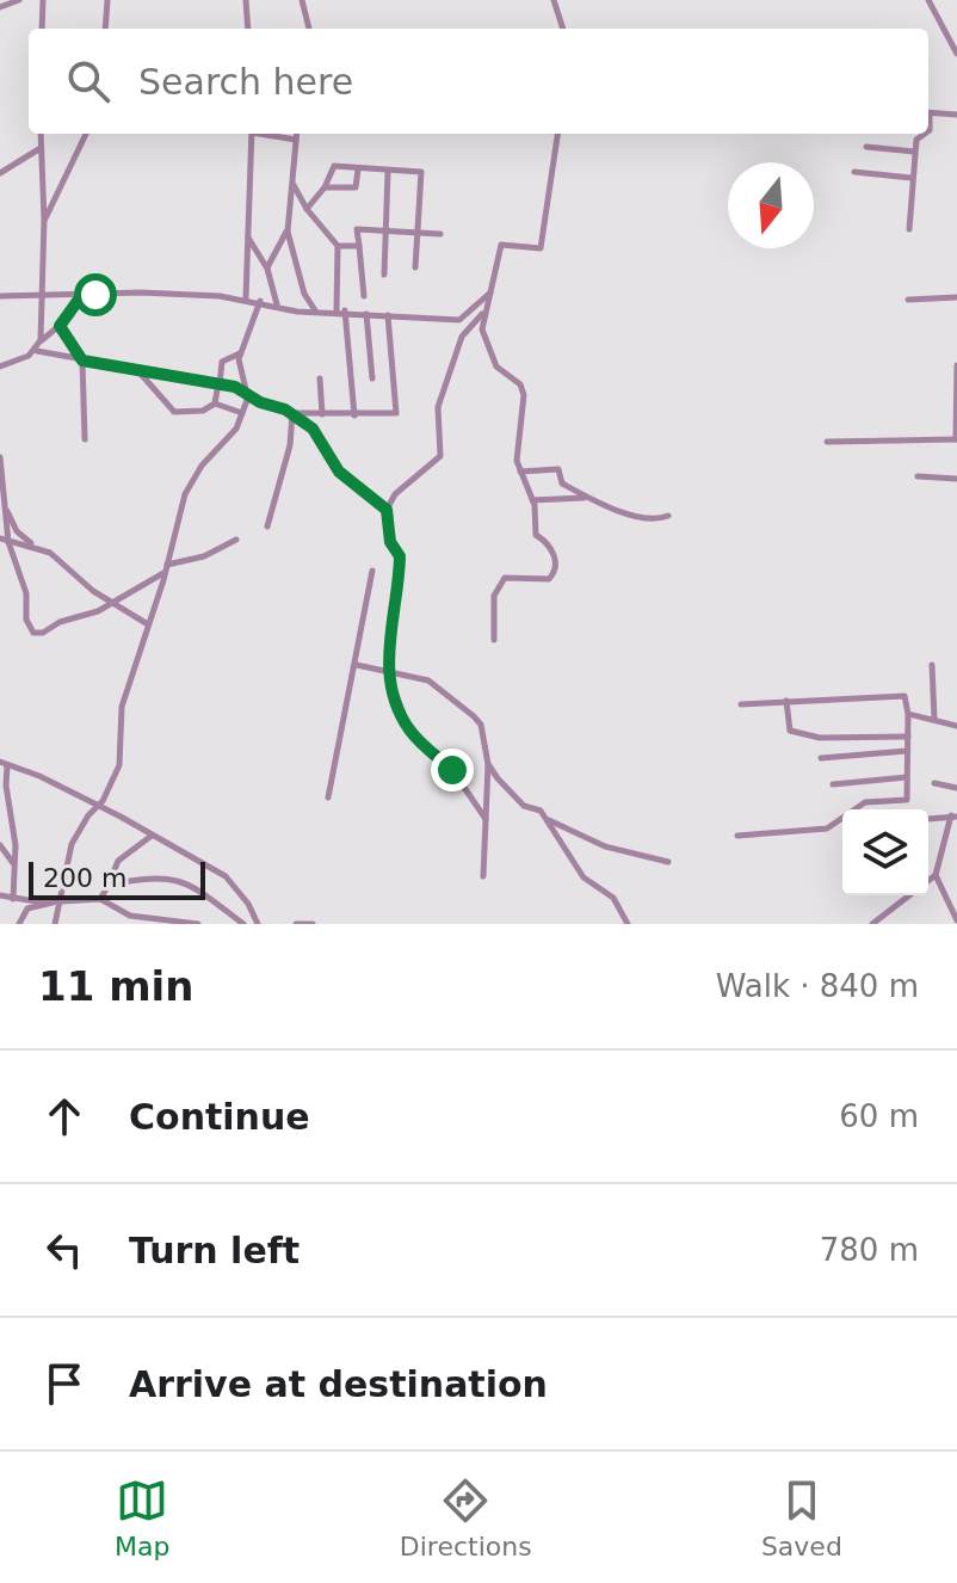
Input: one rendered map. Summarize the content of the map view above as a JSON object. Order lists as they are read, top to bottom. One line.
{"scale_bar":"200 m","north":"bottom","page":{"search":"Search here","scale":"200 m","heading":["11 min","Walk · 840 m"],"list":[["Continue","60 m"],["Turn left","780 m"],"Arrive at destination"],"nav":["Map","Directions","Saved"]}}
